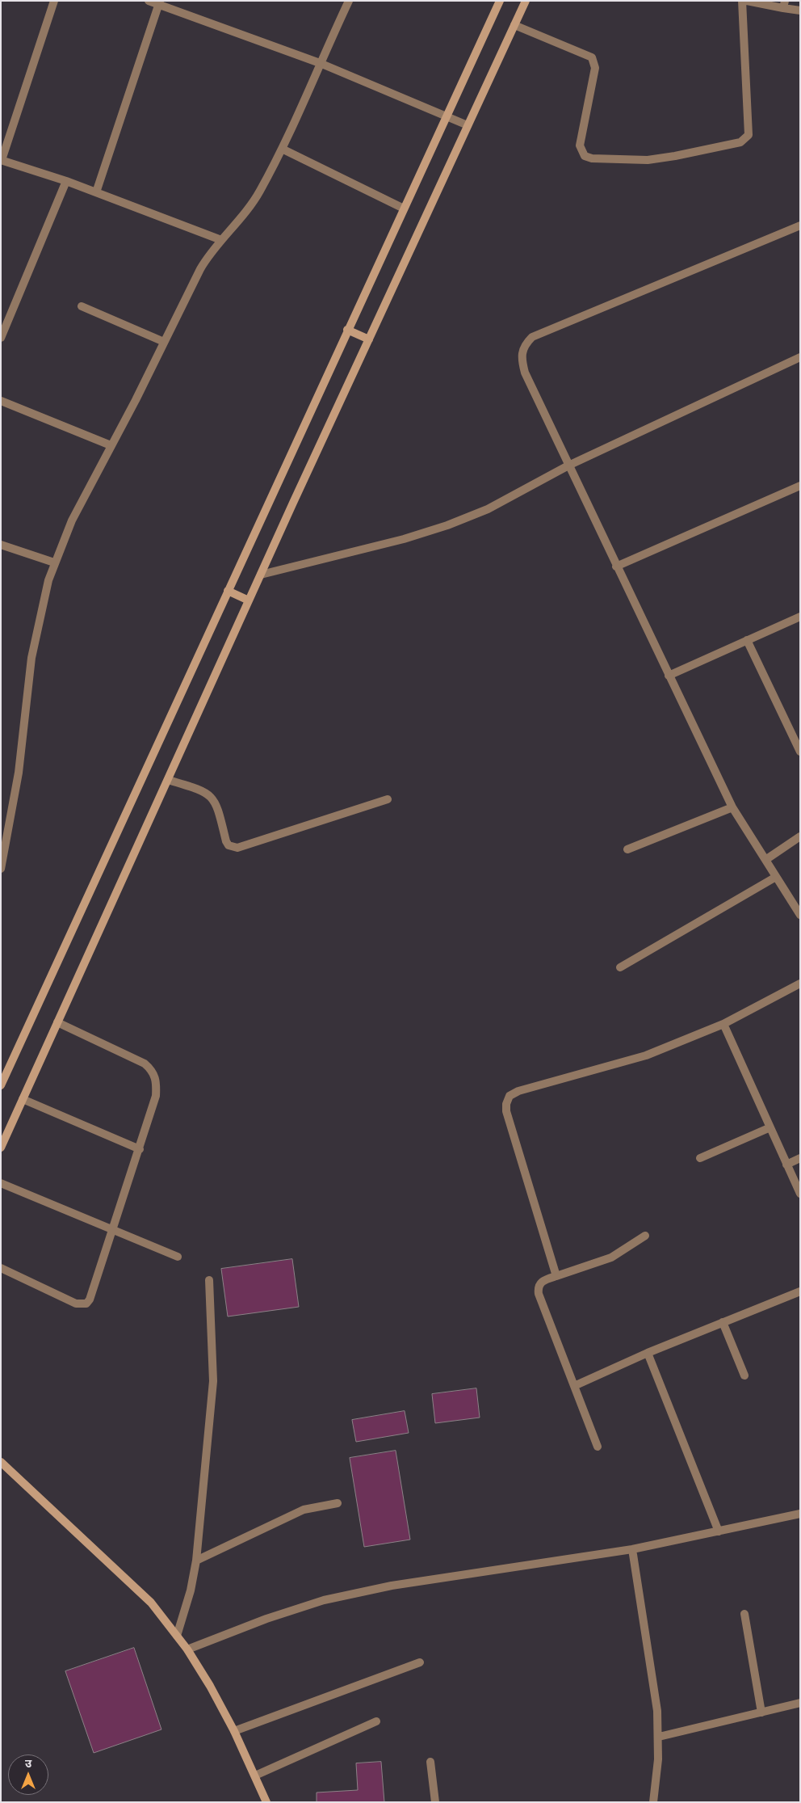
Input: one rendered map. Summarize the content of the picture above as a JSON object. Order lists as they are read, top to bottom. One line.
{"north":"top"}
